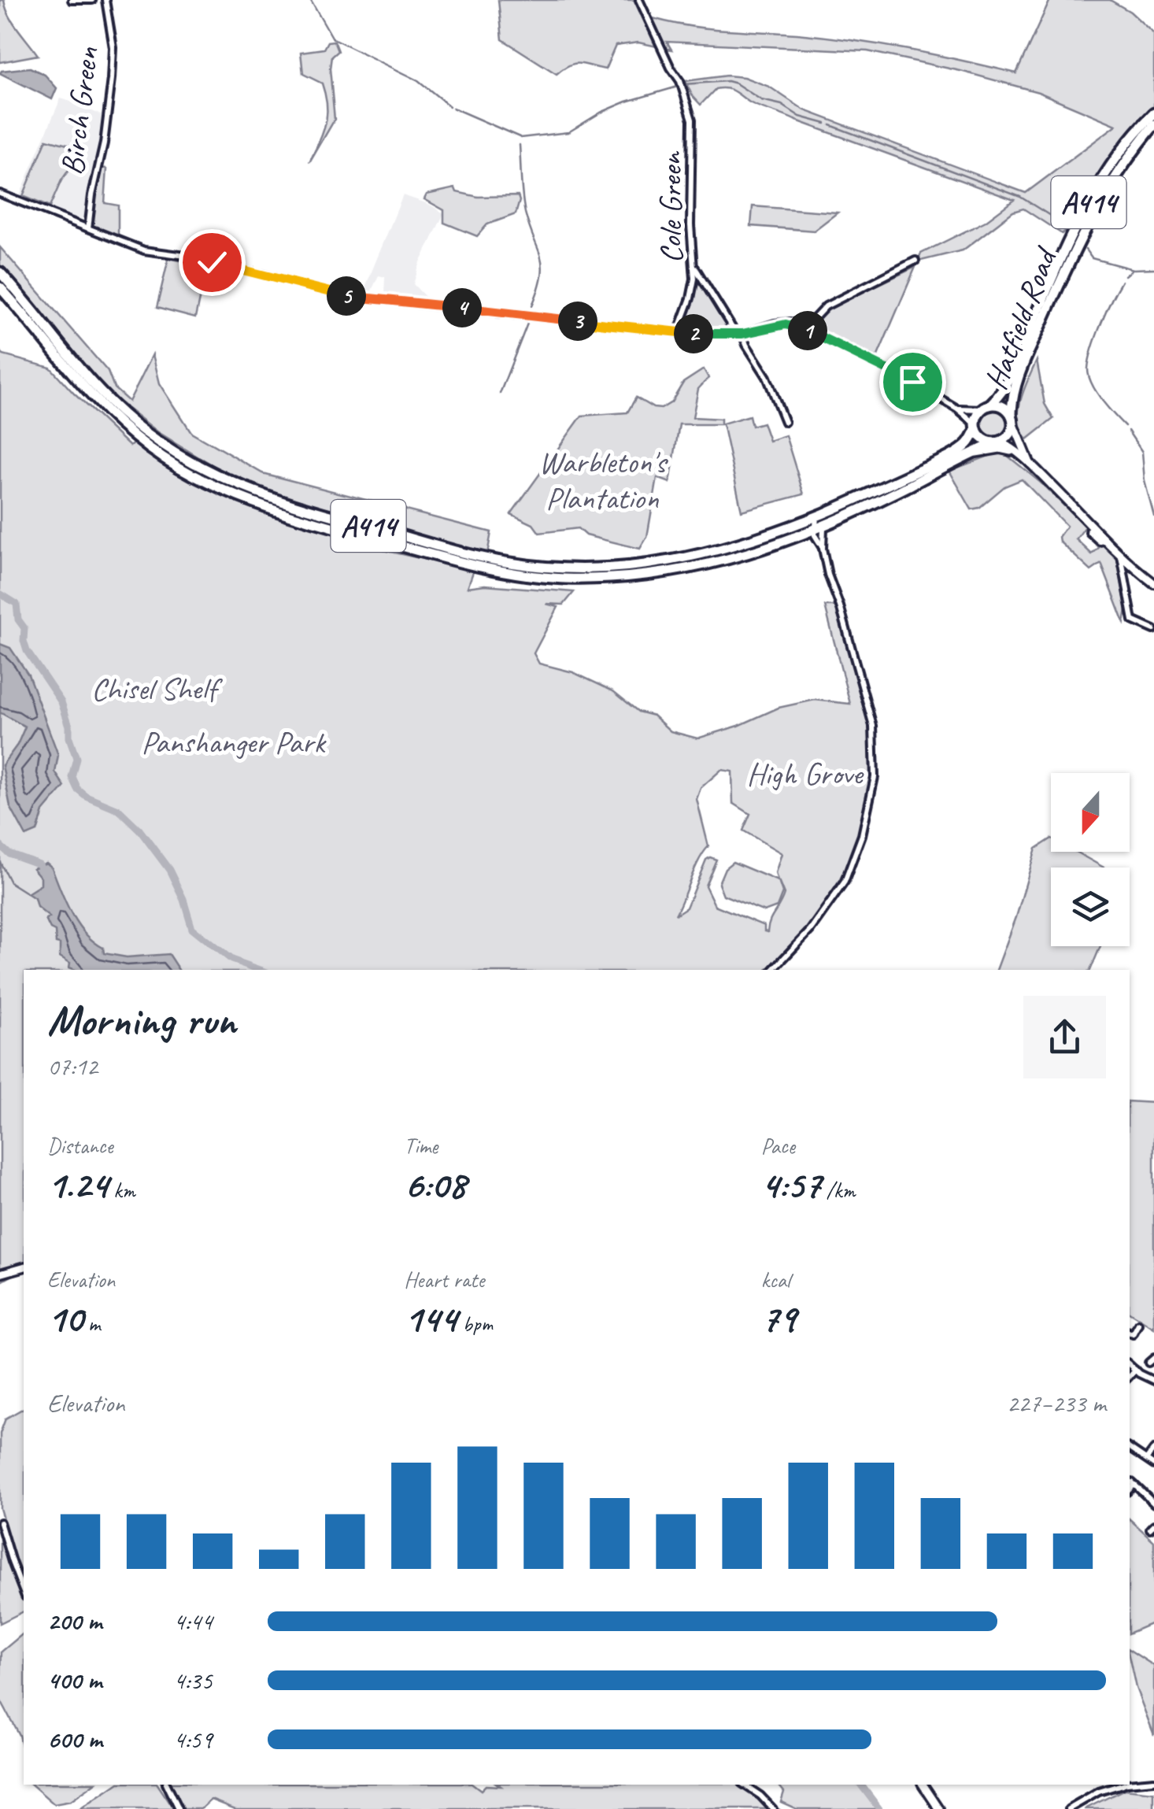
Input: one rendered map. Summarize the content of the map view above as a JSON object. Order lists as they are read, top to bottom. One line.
{"streets":{"highway":["A414","Hatfield Road"],"street":["Birch Green","Cole Green"]},"crossings":[["A414","Hatfield Road"]],"parks":["Warbleton's Plantation","Chisel Shelf","Panshanger Park","High Grove"],"north":"bottom","page":{"pins":["5","4","3","1","2"],"heading":["Morning run","07:12"],"stats":[["Distance","1.24 km"],["Time","6:08"],["Pace","4:57 /km"],["Elevation","10 m"],["Heart rate","144 bpm"],["kcal","79"]],"chart":["Elevation","227–233 m"],"list":[{"name":"200 m","note":"4:44"},{"name":"400 m","note":"4:35"},{"name":"600 m","note":"4:59"}]}}
